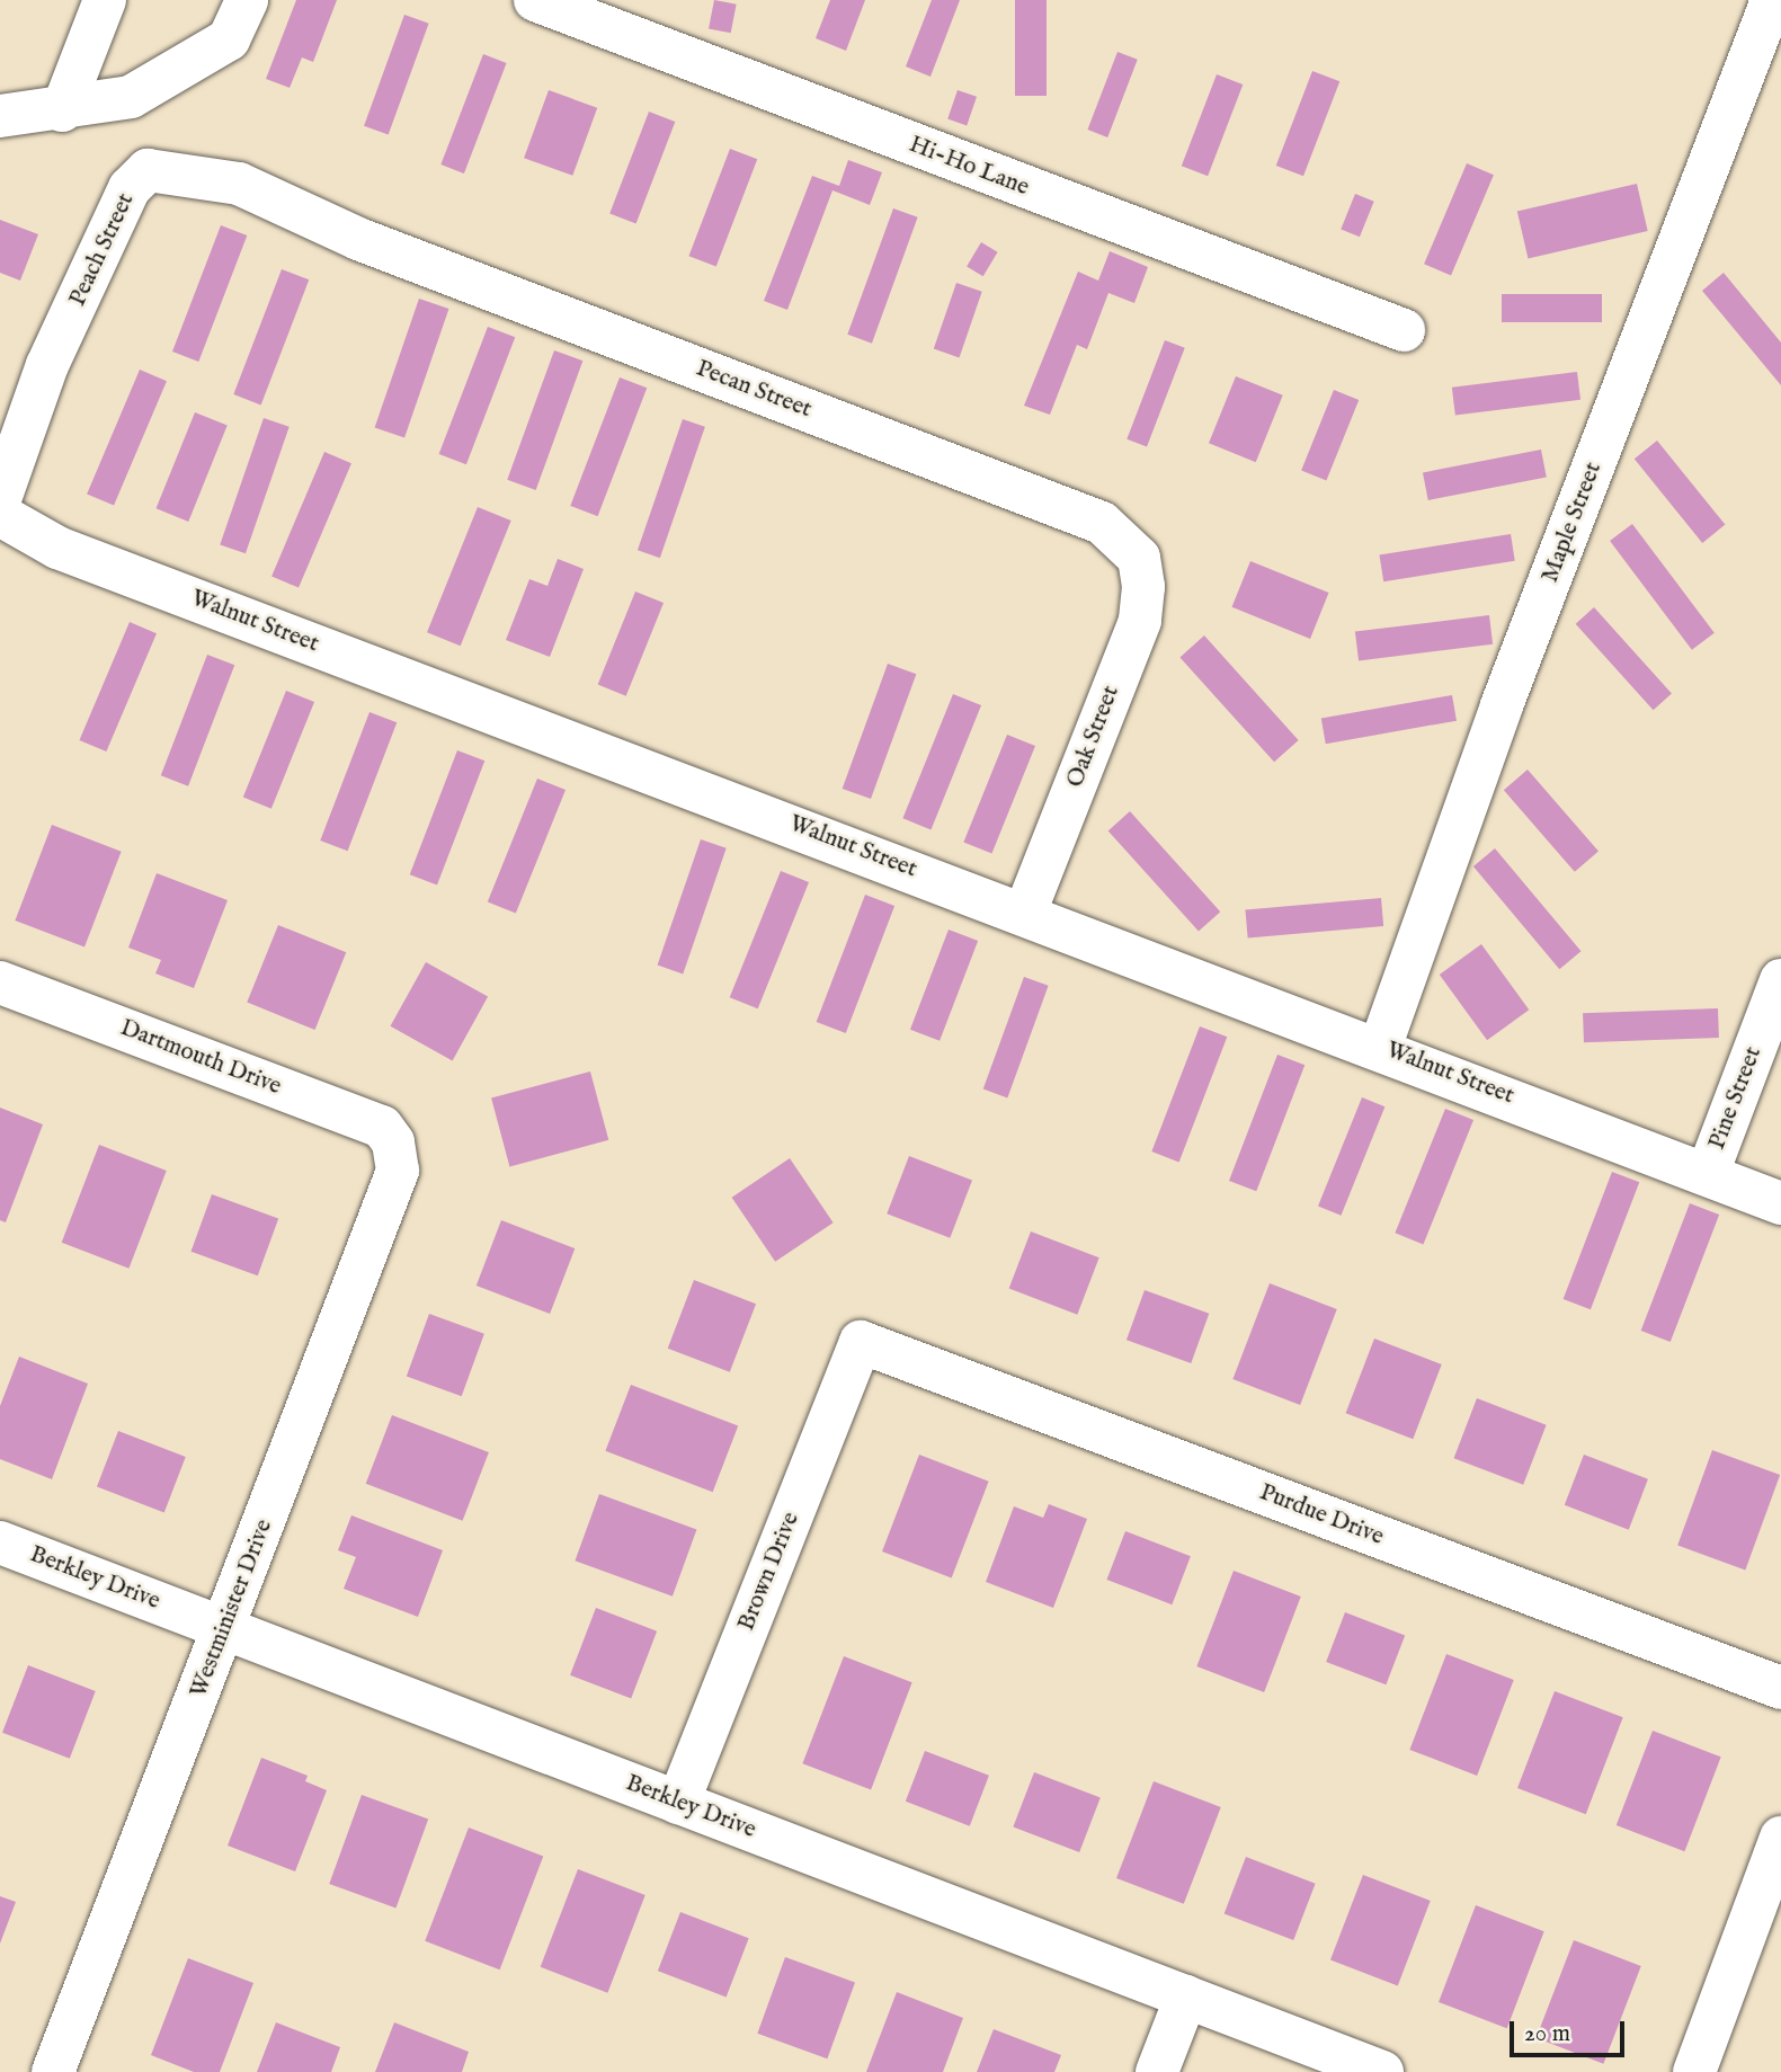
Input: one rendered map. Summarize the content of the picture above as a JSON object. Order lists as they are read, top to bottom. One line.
{"streets":{"street":["Hi-Ho Lane","Peach Street","Pecan Street","Maple Street","Walnut Street","Oak Street","Dartmouth Drive","Pine Street","Purdue Drive","Brown Drive","Berkley Drive","Westminister Drive"]},"crossings":[["Peach Street","Pecan Street"],["Pecan Street","Oak Street"],["Maple Street","Walnut Street"],["Walnut Street","Oak Street"],["Walnut Street","Pine Street"],["Dartmouth Drive","Westminister Drive"],["Purdue Drive","Brown Drive"],["Brown Drive","Berkley Drive"],["Berkley Drive","Westminister Drive"]],"scale_bar":"20 m"}
